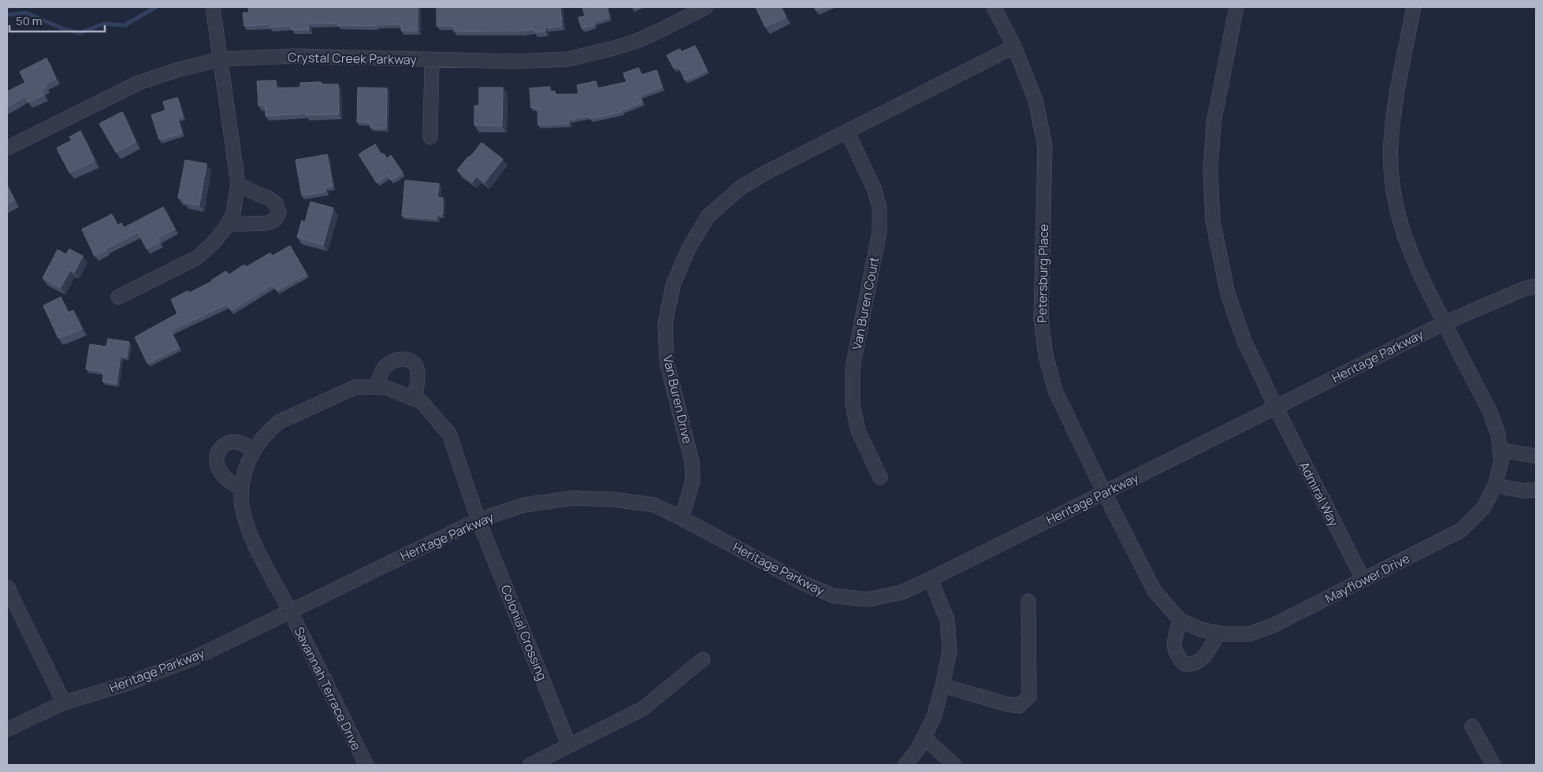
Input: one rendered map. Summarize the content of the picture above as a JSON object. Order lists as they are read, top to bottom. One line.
{"streets":{"street":["Crystal Creek Parkway","Petersburg Place","Van Buren Court","Heritage Parkway","Van Buren Drive","Admiral Way","Mayflower Drive","Colonial Crossing","Savannah Terrace Drive"]},"crossings":[["Petersburg Place","Heritage Parkway"],["Petersburg Place","Mayflower Drive"],["Van Buren Court","Van Buren Drive"],["Heritage Parkway","Van Buren Drive"],["Heritage Parkway","Admiral Way"],["Heritage Parkway","Mayflower Drive"],["Heritage Parkway","Colonial Crossing"],["Heritage Parkway","Savannah Terrace Drive"],["Admiral Way","Mayflower Drive"],["Colonial Crossing","Savannah Terrace Drive"]],"scale_bar":"50 m"}
